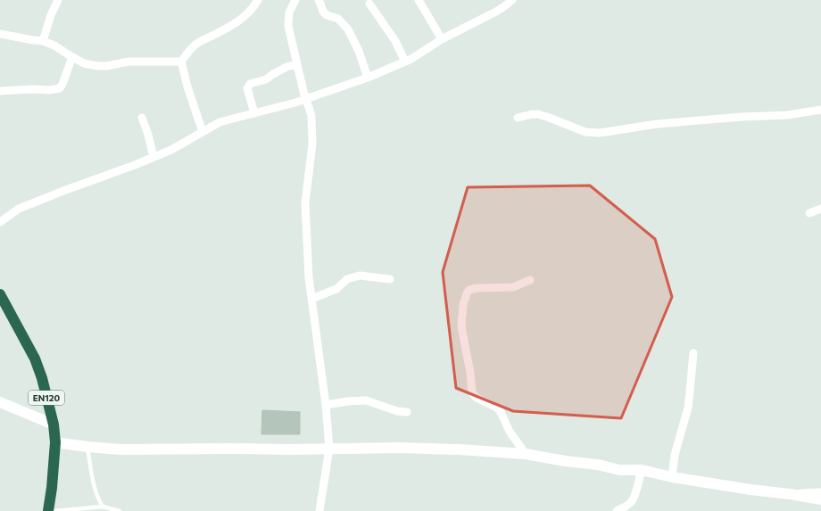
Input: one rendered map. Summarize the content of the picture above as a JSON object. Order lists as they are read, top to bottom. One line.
{"streets":{"highway":["EN120"]}}
